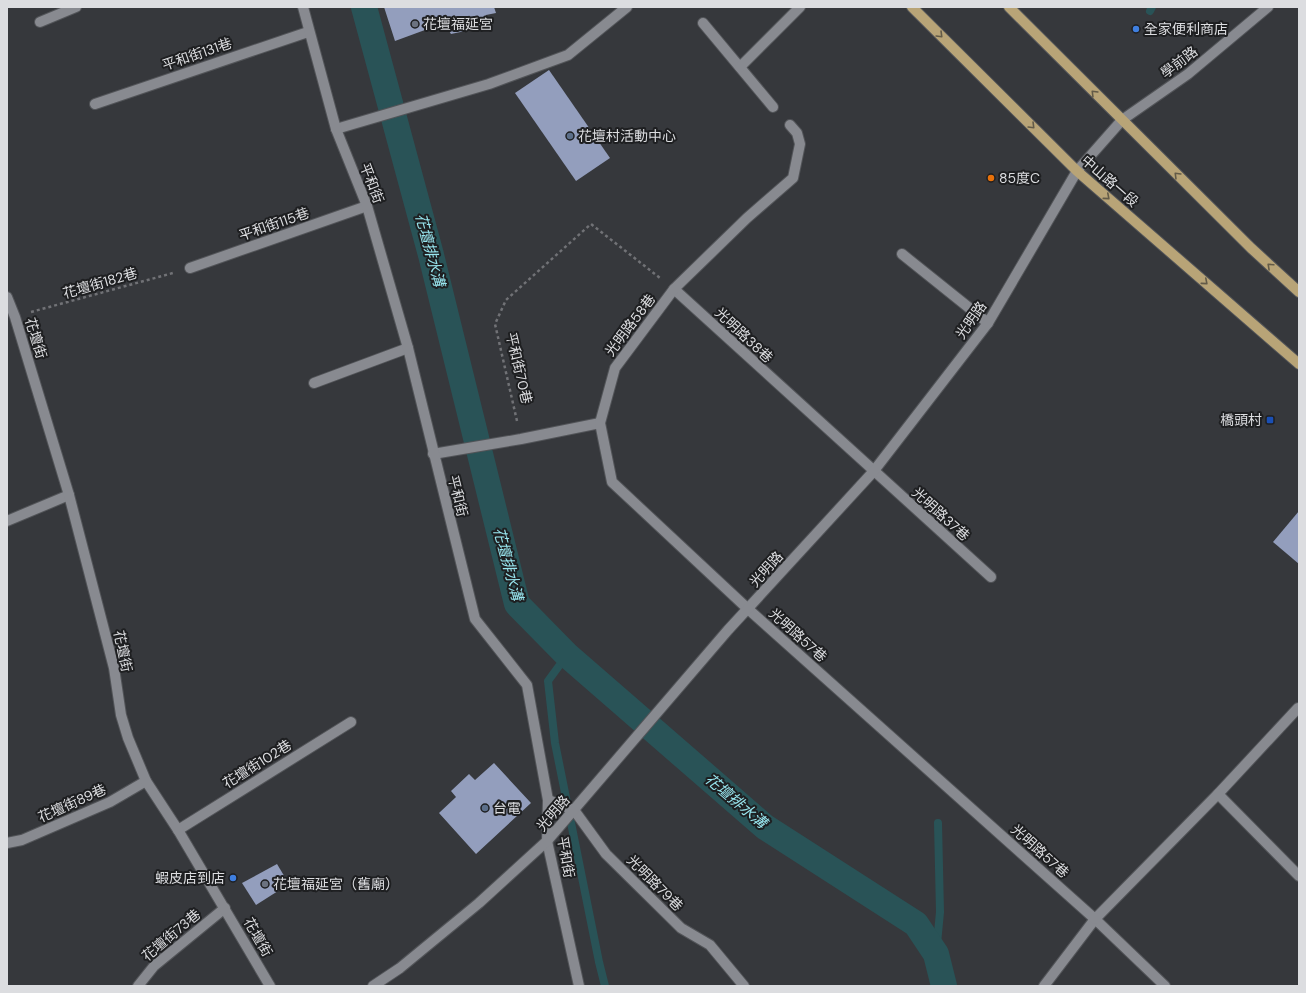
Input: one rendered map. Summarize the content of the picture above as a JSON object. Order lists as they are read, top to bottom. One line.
{"streets":{"main road":["中山路一段"],"street":["平和街131巷","學前路","平和街","平和街115巷","光明路","光明路58巷","光明路38巷","花壇街","光明路37巷","光明路57巷","花壇街102巷","花壇街89巷","光明路79巷","花壇街73巷"],"path":["花壇街182巷","平和街70巷"]},"crossings":[["平和街131巷","平和街"],["學前路","光明路"],["中山路一段","光明路"],["平和街","平和街115巷"],["平和街","光明路"],["平和街115巷","花壇街182巷"],["花壇街182巷","花壇街"],["光明路","光明路58巷"],["光明路","光明路38巷"],["光明路","光明路37巷"],["光明路","光明路57巷"],["光明路","光明路79巷"],["光明路58巷","光明路38巷"],["光明路58巷","平和街70巷"],["光明路58巷","光明路57巷"],["光明路38巷","平和街70巷"],["光明路38巷","光明路37巷"],["花壇街","花壇街102巷"],["花壇街","花壇街89巷"],["花壇街","花壇街73巷"]],"water":["花壇排水溝"],"places":{"other":["花壇福延宮","全家便利商店","花壇村活動中心","85度C","台電","蝦皮店到店","花壇福延宮（舊廟）"],"transit":["橋頭村"]}}
